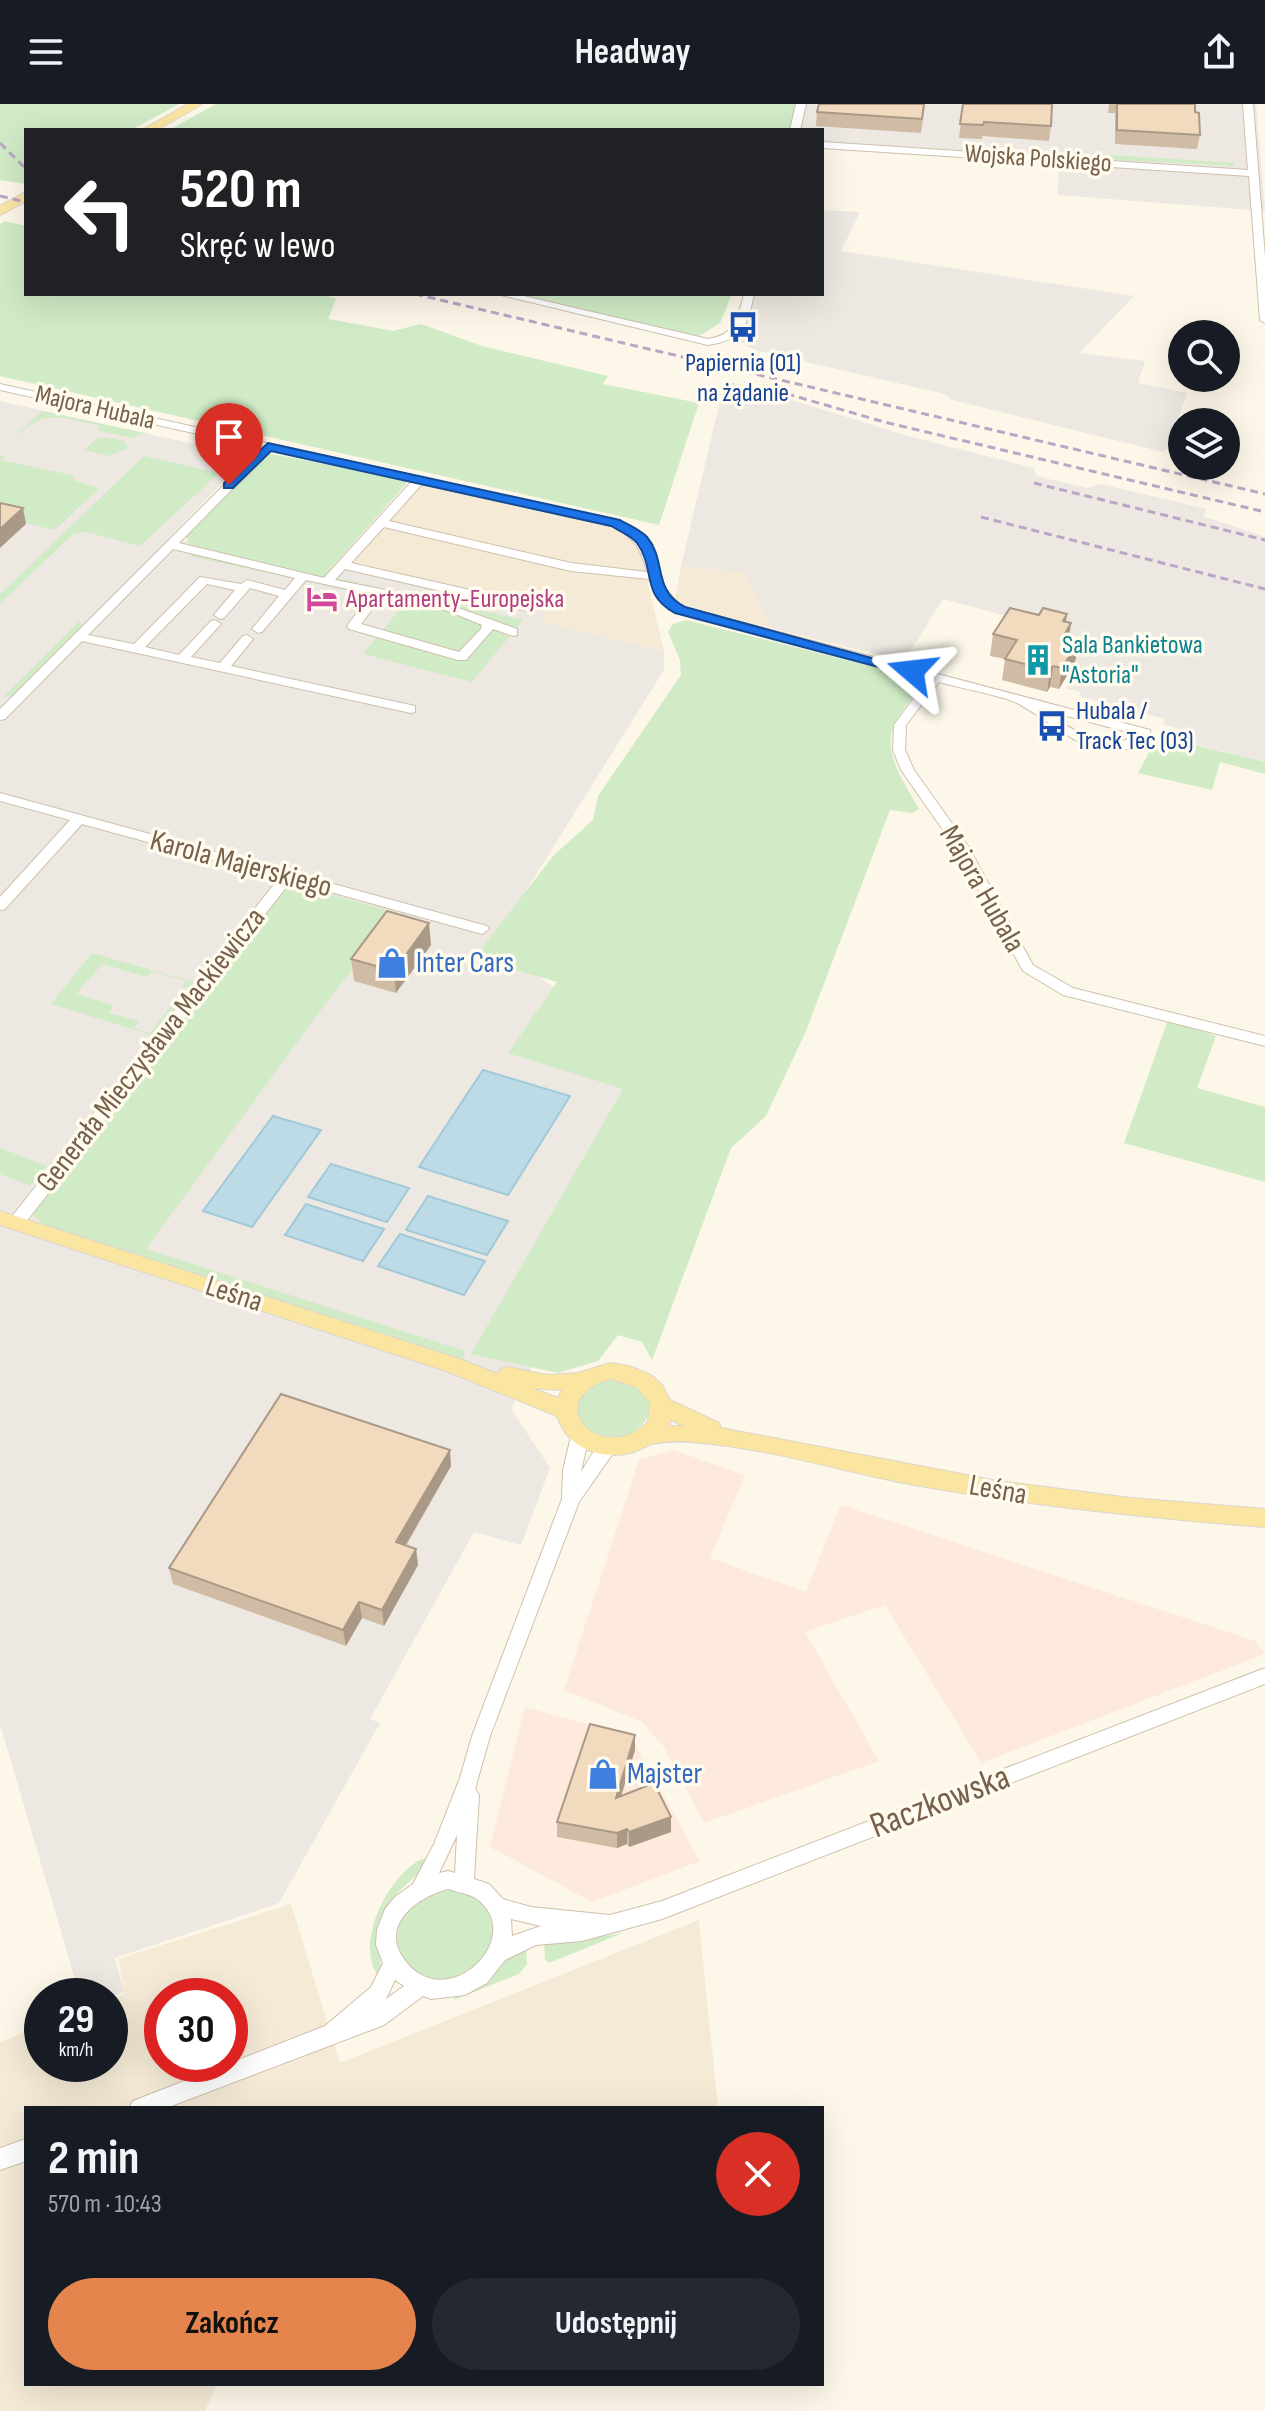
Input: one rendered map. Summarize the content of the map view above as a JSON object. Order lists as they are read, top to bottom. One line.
{"streets":{"main road":["Leśna"],"street":["Wojska Polskiego","Majora Hubala","Karola Majerskiego","Generała Mieczysława Mackiewicza","Raczkowska"]},"crossings":[["Karola Majerskiego","Generała Mieczysława Mackiewicza"],["Generała Mieczysława Mackiewicza","Leśna"]],"places":{"bus stop":["Papiernia (01) na żądanie","Hubala / Track Tec (03)"],"hotel":["Apartamenty-Europejska"],"building":["Sala Bankietowa \"Astoria\""],"shop":["Inter Cars","Majster"]},"page":{"header":"Headway","turn":["520 m","Skręć w lewo"],"speed":"29 km/h","limit":"30","heading":["2 min","570 m · 10:43"],"buttons":["Zakończ","Udostępnij"]}}
